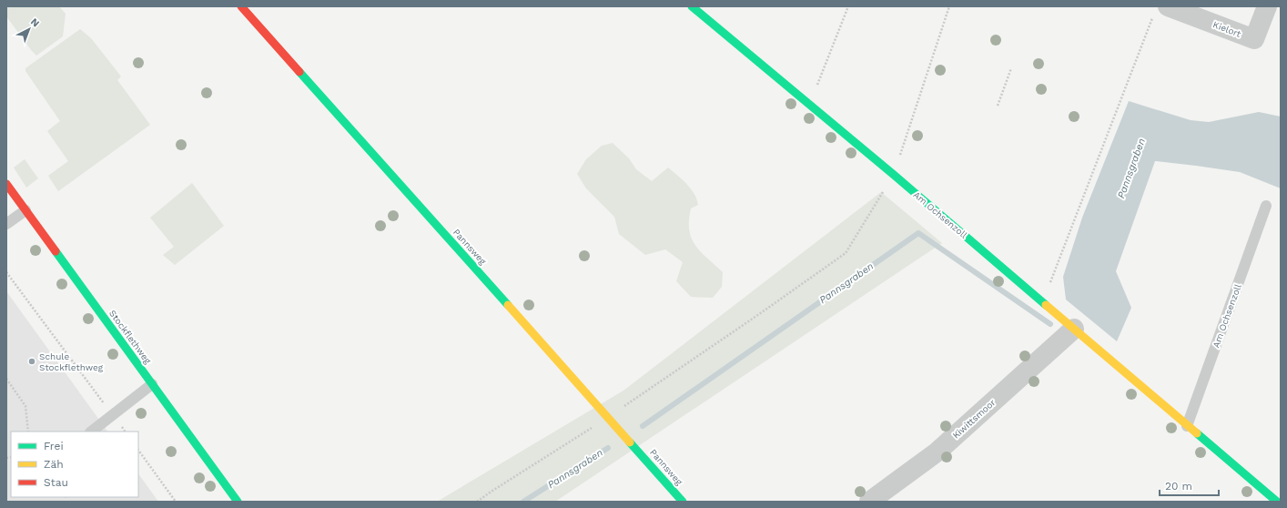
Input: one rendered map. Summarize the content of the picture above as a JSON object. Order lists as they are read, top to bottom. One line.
{"streets":{"street":["Kielort","Am Ochsenzoll","Pannsweg","Stockflethweg","Kiwittsmoor"]},"crossings":[["Am Ochsenzoll","Kiwittsmoor"]],"water":["Pannsgraben"],"places":["Schule Stockflethweg"],"legend":["Frei","Zäh","Stau"],"scale_bar":"20 m","north":"top right"}
